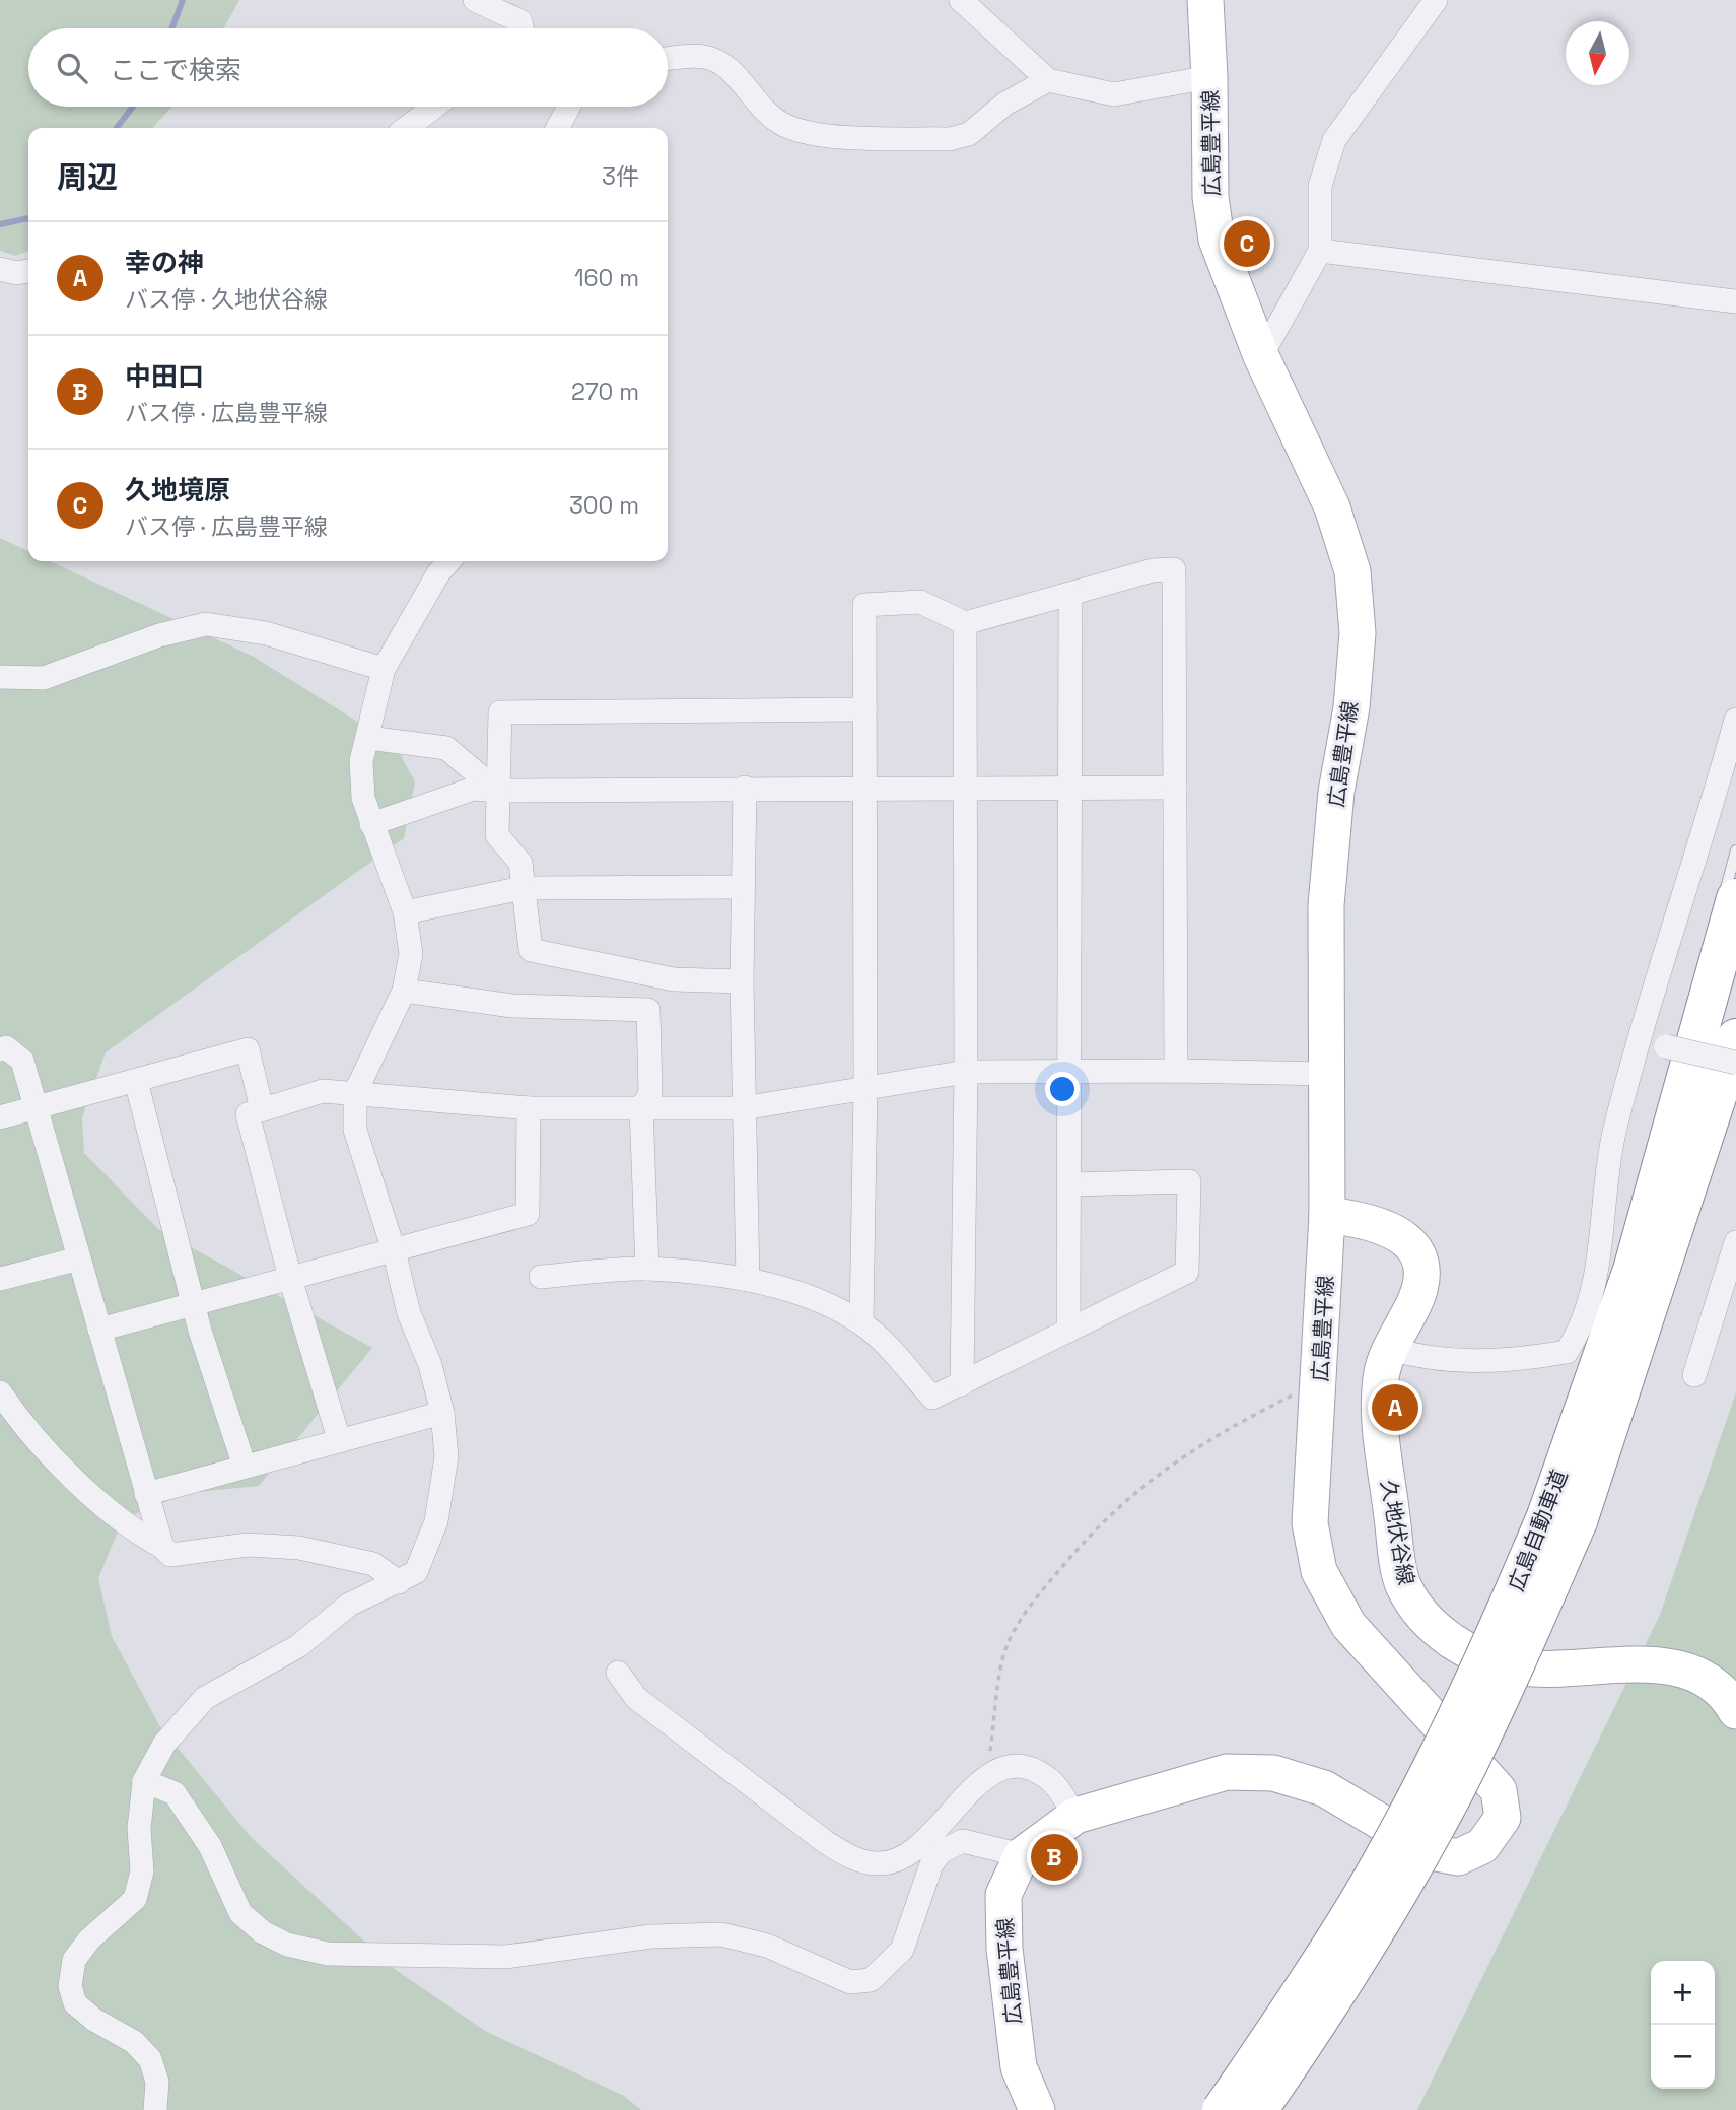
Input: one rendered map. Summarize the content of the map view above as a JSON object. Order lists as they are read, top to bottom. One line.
{"streets":{"highway":["広島自動車道"],"main road":["広島豊平線","久地伏谷線"]},"crossings":[["広島豊平線","久地伏谷線"]],"north":"bottom","page":{"search":"ここで検索","heading":["周辺","3件"],"pins":["C","A","B"],"list":[{"mark":"A","name":"幸の神","note":"バス停 · 久地伏谷線","value":"160 m"},{"mark":"B","name":"中田口","note":"バス停 · 広島豊平線","value":"270 m"},{"mark":"C","name":"久地境原","note":"バス停 · 広島豊平線","value":"300 m"}],"map_buttons":["+","−"]}}
